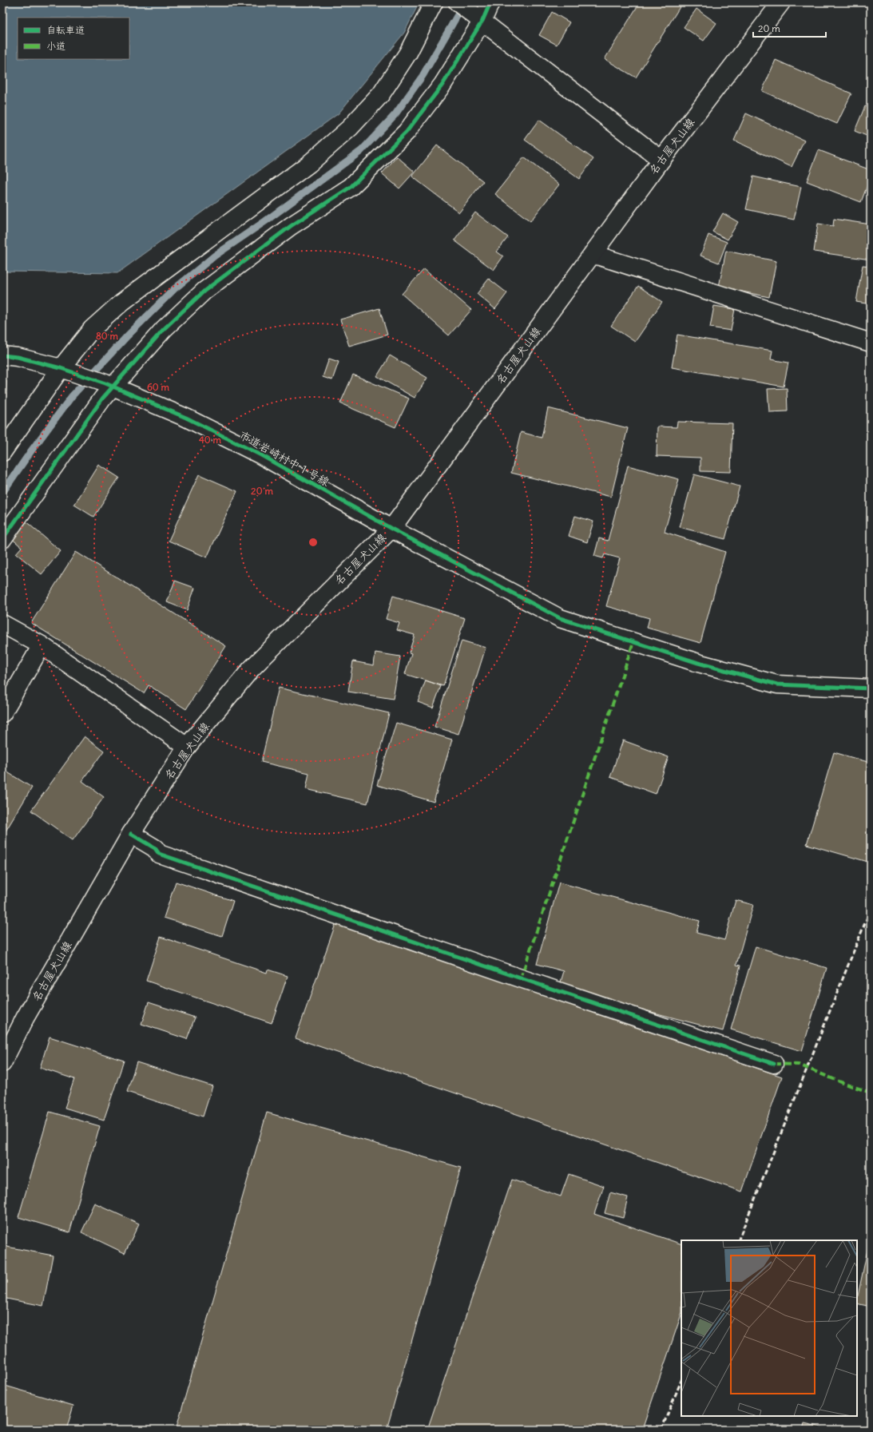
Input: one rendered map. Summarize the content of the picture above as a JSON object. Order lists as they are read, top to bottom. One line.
{"streets":{"street":["名古屋犬山線","市道岩崎村中１号線"]},"crossings":[["名古屋犬山線","市道岩崎村中１号線"]],"legend":["自転車道","小道"],"scale_bar":"20 m","rings":["80 m","60 m","40 m","20 m"]}
